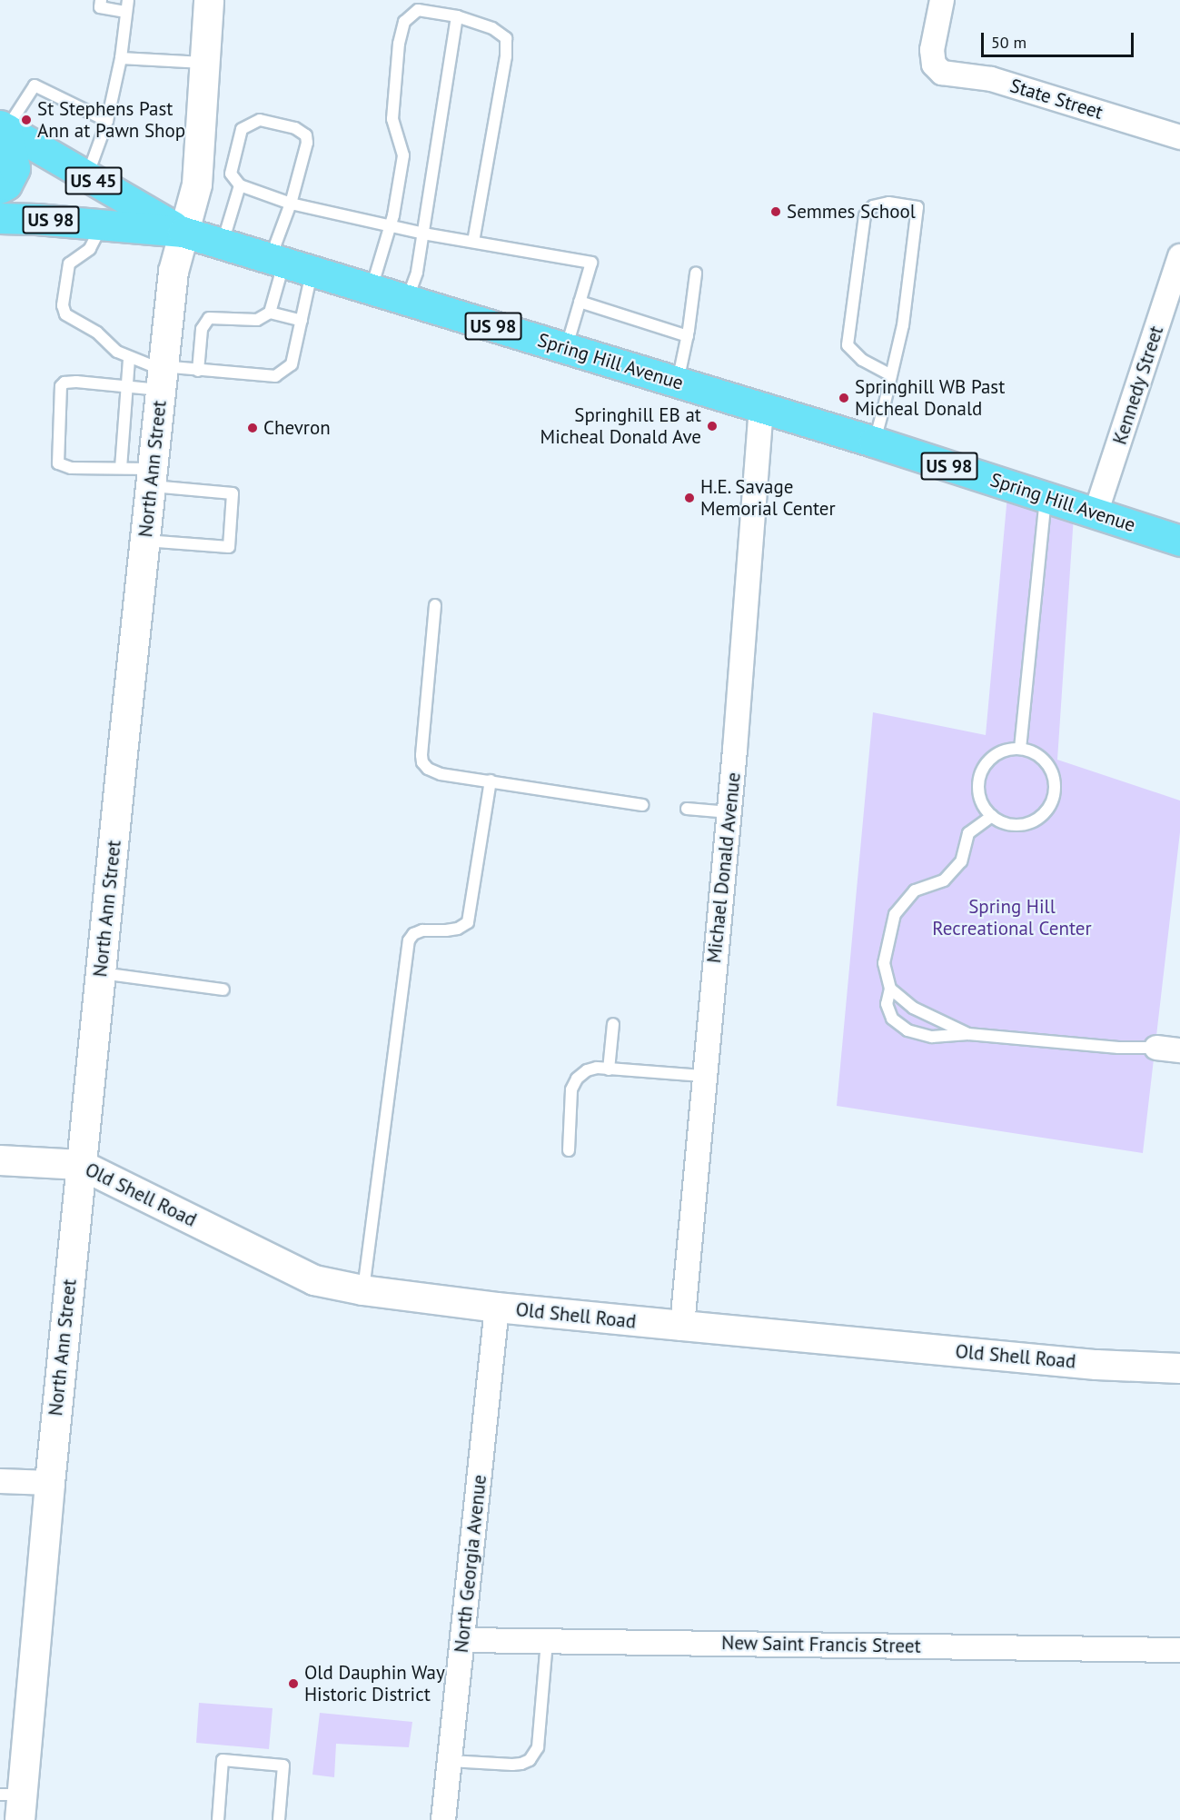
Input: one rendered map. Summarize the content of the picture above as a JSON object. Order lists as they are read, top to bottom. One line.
{"streets":{"main road":["US 45","US 98","Spring Hill Avenue"],"street":["State Street","Kennedy Street","North Ann Street","Michael Donald Avenue","Old Shell Road","North Georgia Avenue","New Saint Francis Street"]},"crossings":[["US 45","Spring Hill Avenue"],["US 45","North Ann Street"],["Spring Hill Avenue","Kennedy Street"],["Spring Hill Avenue","North Ann Street"],["Spring Hill Avenue","Michael Donald Avenue"],["North Ann Street","Old Shell Road"],["Michael Donald Avenue","Old Shell Road"],["Old Shell Road","North Georgia Avenue"],["North Georgia Avenue","New Saint Francis Street"]],"parks":["Spring Hill Recreational Center"],"places":["St Stephens Past Ann at Pawn Shop","Semmes School","Springhill WB Past Micheal Donald","Springhill EB at Micheal Donald Ave","Chevron","H.E. Savage Memorial Center","Old Dauphin Way Historic District"],"scale_bar":"50 m"}
